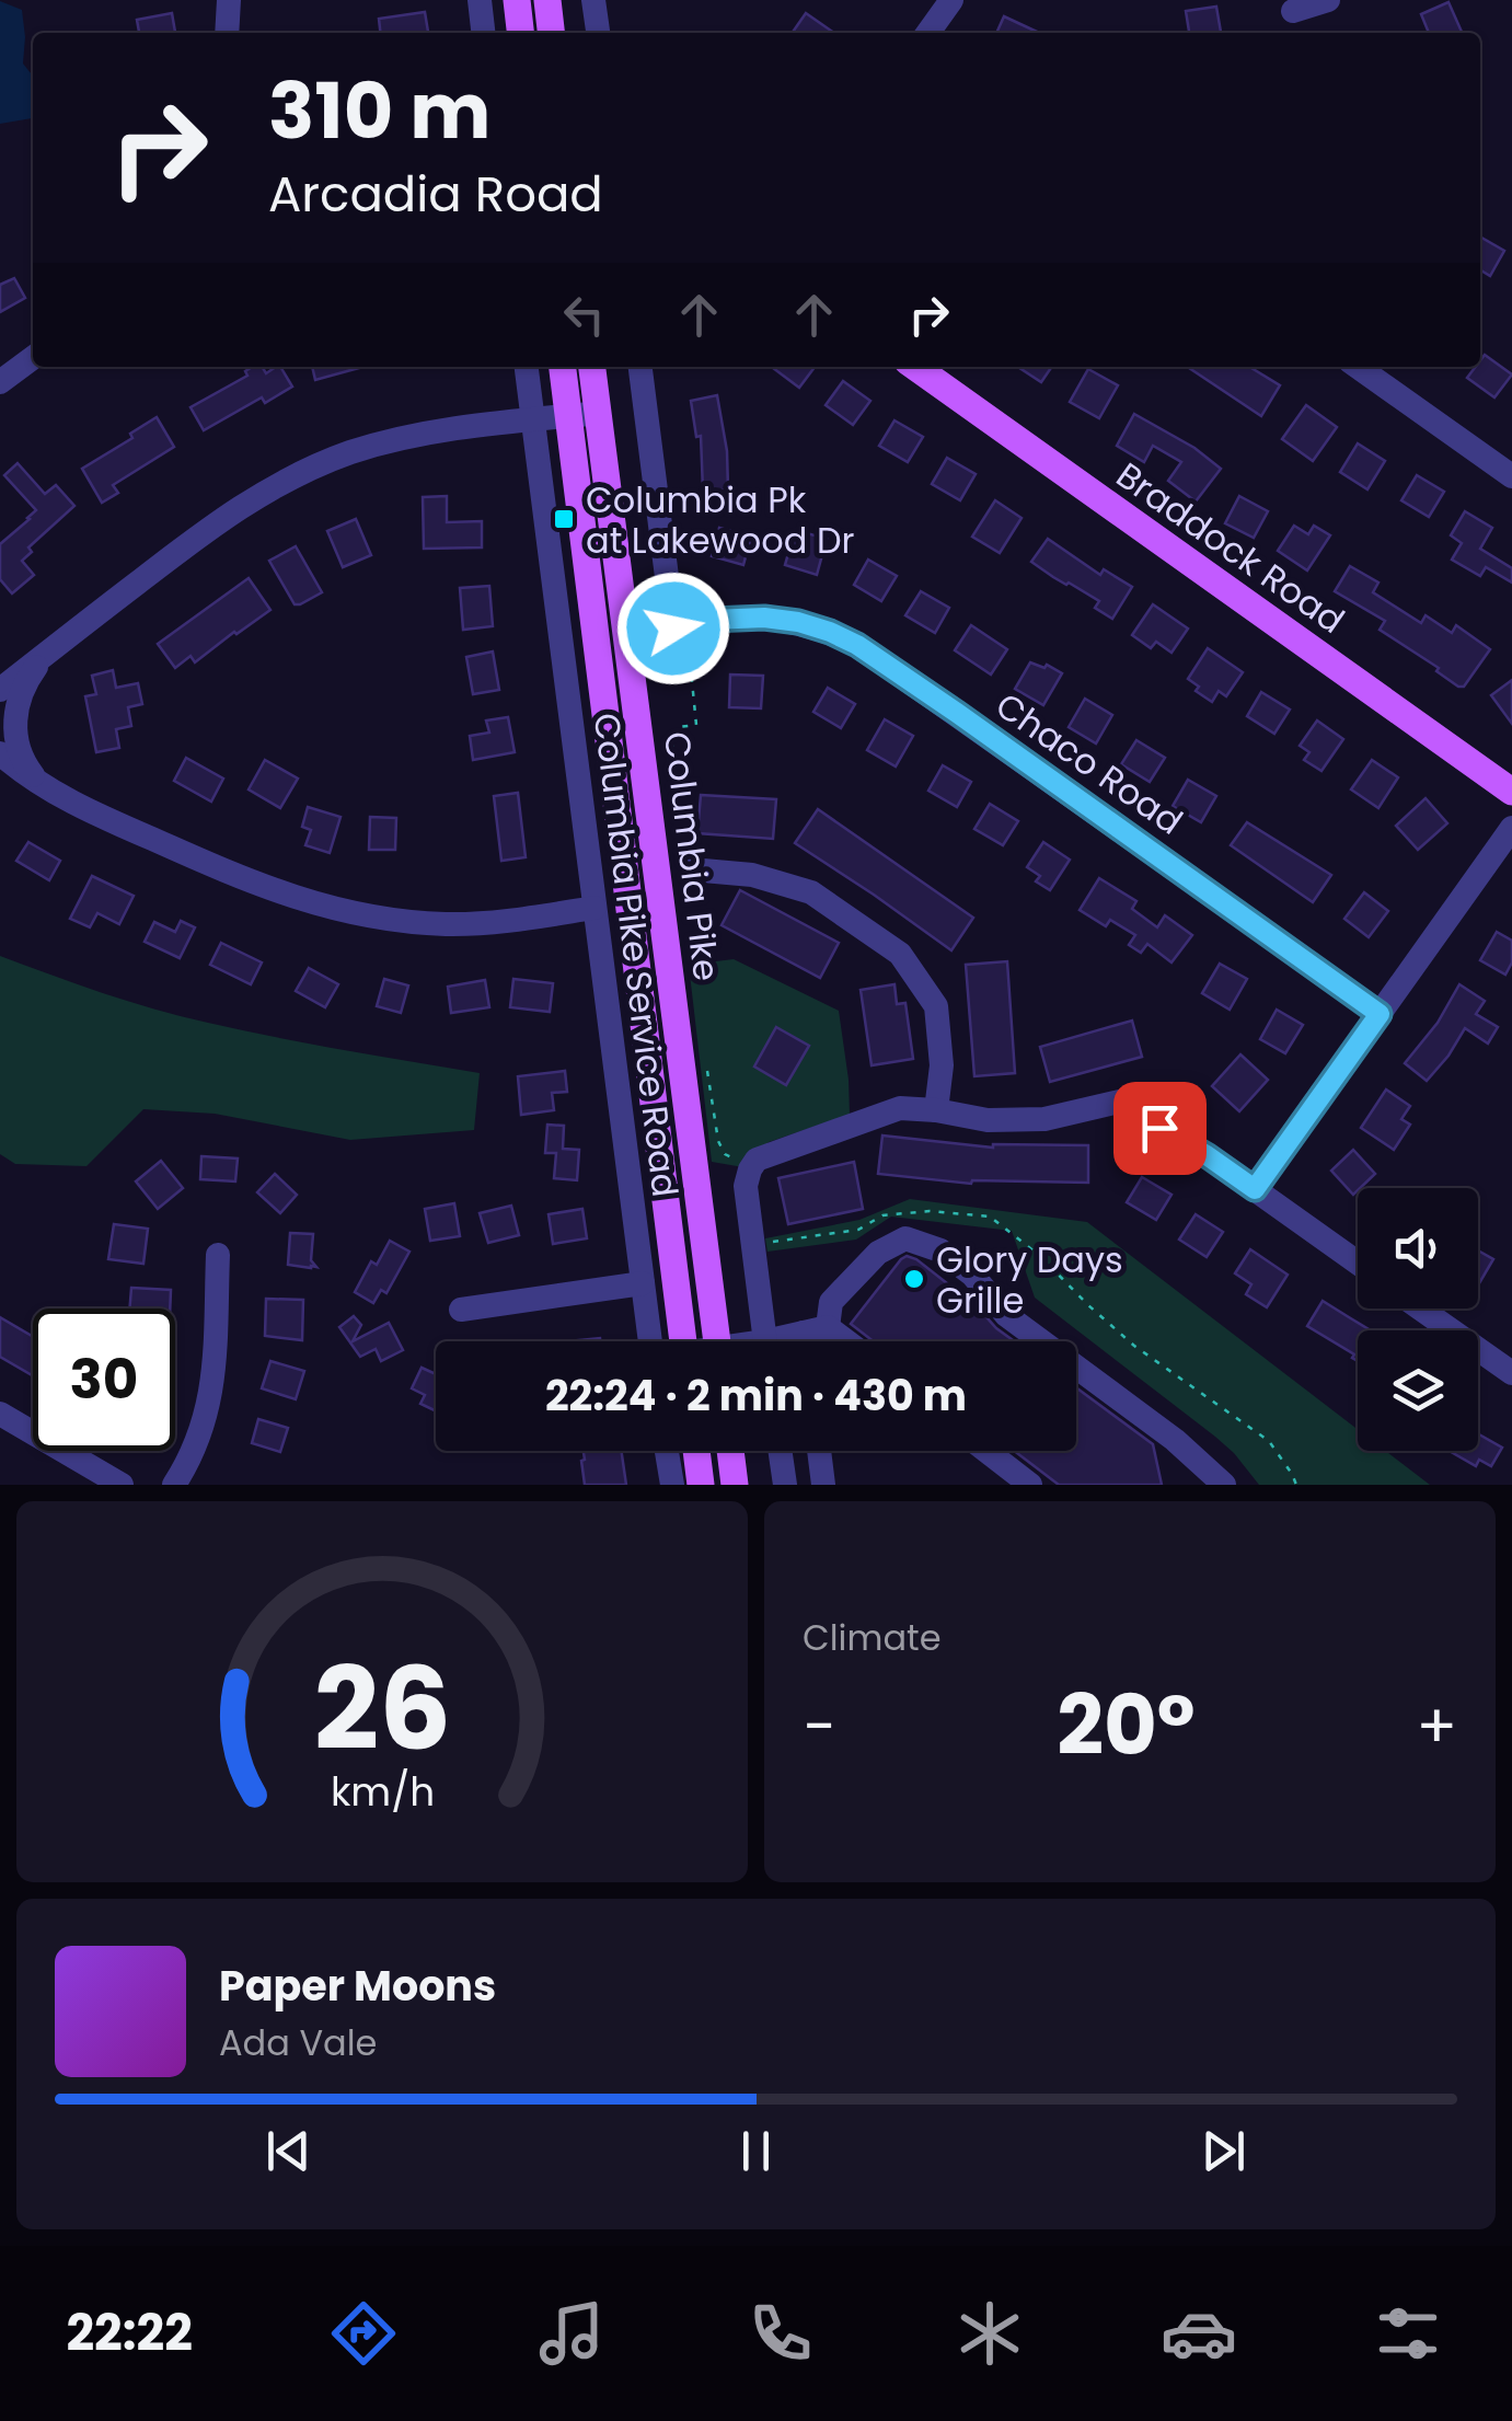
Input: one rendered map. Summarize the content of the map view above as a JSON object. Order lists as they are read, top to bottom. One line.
{"streets":{"main road":["Braddock Road","Columbia Pike"],"street":["Chaco Road","Columbia Pike Service Road"]},"places":{"transit":["Columbia Pk at Lakewood Dr"],"other":["Glory Days Grille"]},"page":{"turn":["310 m","Arcadia Road"],"limit":"30","trip":"22:24 · 2 min · 430 m","tile":"Climate","heat":["−","20°","+"],"song":["Paper Moons","Ada Vale"],"tabs":"22:22","gauge":["26","km/h"]}}
